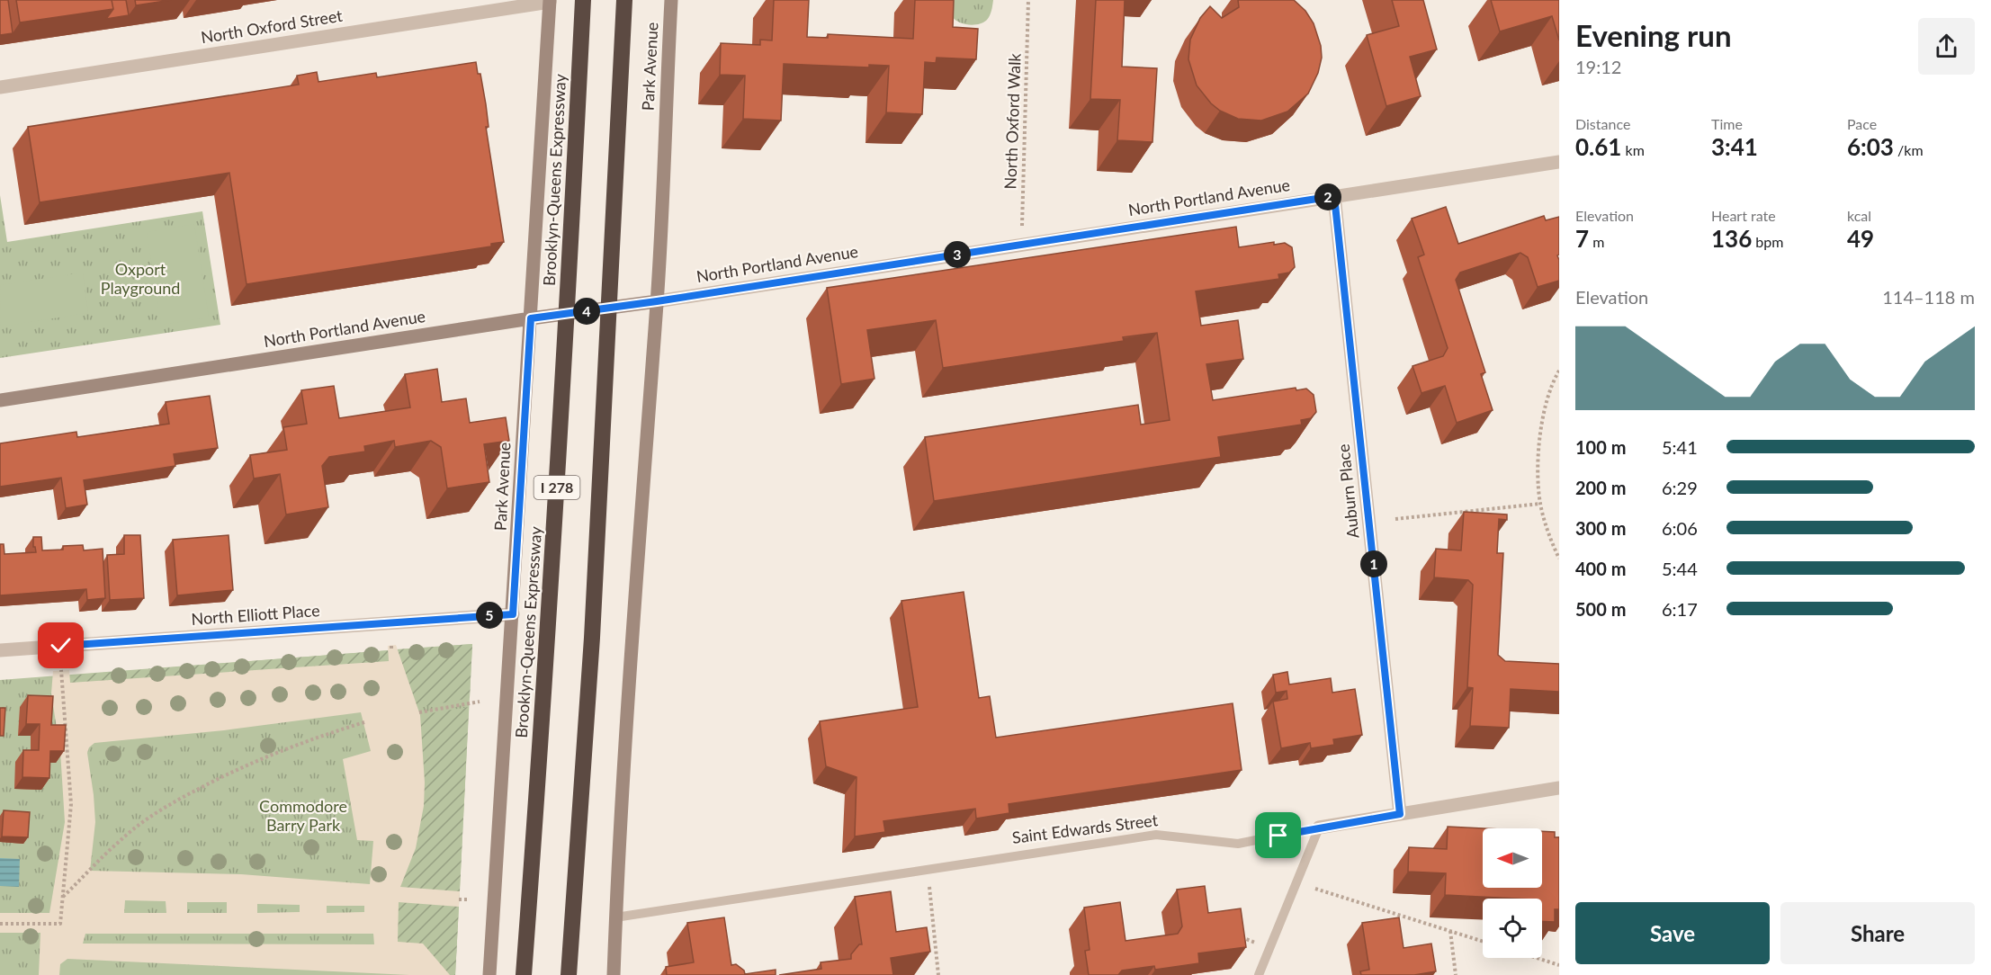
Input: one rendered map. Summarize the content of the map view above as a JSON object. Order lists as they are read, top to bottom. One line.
{"streets":{"highway":["Brooklyn-Queens Expressway","I 278"],"main road":["Park Avenue","North Portland Avenue"],"street":["North Oxford Street","Auburn Place","North Elliott Place","Saint Edwards Street"],"path":["North Oxford Walk"]},"crossings":[["North Oxford Street","Park Avenue"],["Park Avenue","North Portland Avenue"],["Park Avenue","North Elliott Place"],["Park Avenue","Saint Edwards Street"],["North Oxford Walk","North Portland Avenue"],["North Portland Avenue","Auburn Place"],["Auburn Place","Saint Edwards Street"]],"parks":["Oxport Playground","Commodore Barry Park"],"north":"left","page":{"heading":["Evening run","19:12"],"stats":[["Distance","0.61 km"],["Time","3:41"],["Pace","6:03 /km"],["Elevation","7 m"],["Heart rate","136 bpm"],["kcal","49"]],"pins":["2","3","4","1","5"],"chart":["Elevation","114–118 m"],"list":[{"name":"100 m","note":"5:41"},{"name":"200 m","note":"6:29"},{"name":"300 m","note":"6:06"},{"name":"400 m","note":"5:44"},{"name":"500 m","note":"6:17"}],"buttons":["Save","Share"]}}
